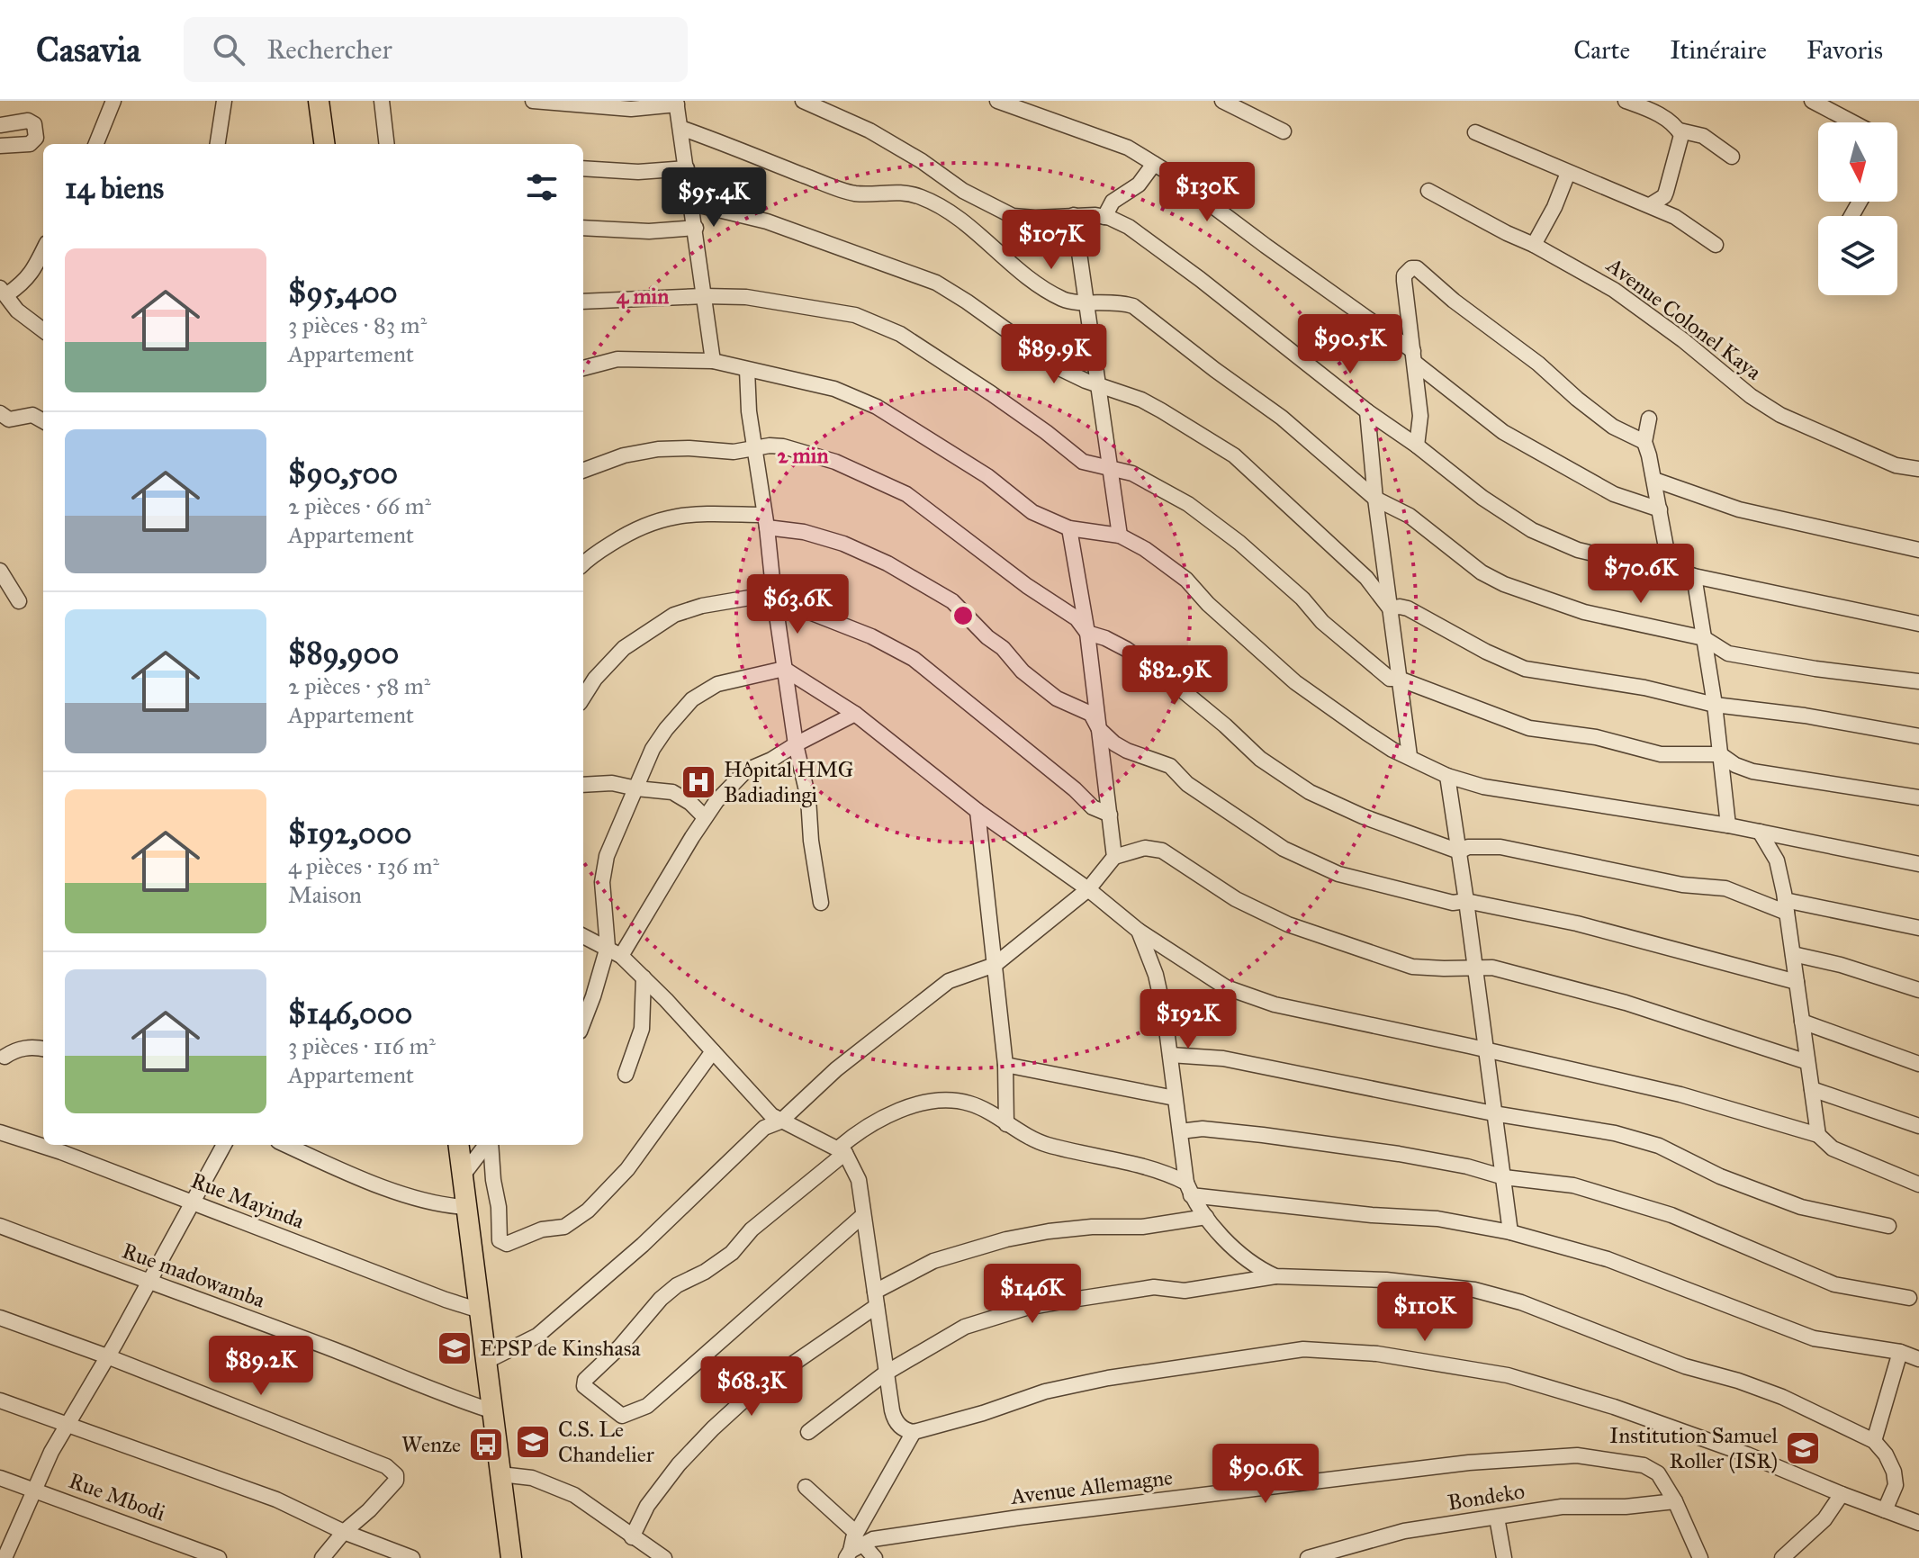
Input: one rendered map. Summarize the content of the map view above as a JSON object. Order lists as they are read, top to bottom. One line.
{"streets":{"street":["Avenue Colonel Kaya","Rue Mayinda","Rue madowamba","Avenue Allemagne","Rue Mbodi","Bondeko"]},"crossings":[["Avenue Allemagne","Bondeko"]],"places":{"hospital":["Hôpital HMG Badiadingi"],"school or university":["EPSP de Kinshasa","C.S. Le Chandelier","Institution Samuel Roller (ISR)"],"bus stop":["Wenze"]},"north":"bottom","page":{"header":"Casavia","search":"Rechercher","nav":["Carte","Itinéraire","Favoris"],"heading":"14 biens","price":["$130K","$95.4K","$107K","$90.5K","$89.9K","$70.6K","$63.6K","$82.9K","$192K","$146K","$110K","$89.2K","$68.3K","$90.6K"],"list":[{"name":"$95,400","note":"3 pièces · 83 m² · Appartement"},{"name":"$90,500","note":"2 pièces · 66 m² · Appartement"},{"name":"$89,900","note":"2 pièces · 58 m² · Appartement"},{"name":"$192,000","note":"4 pièces · 136 m² · Maison"},{"name":"$146,000","note":"3 pièces · 116 m² · Appartement"}]},"rings":["4 min","2 min"]}
